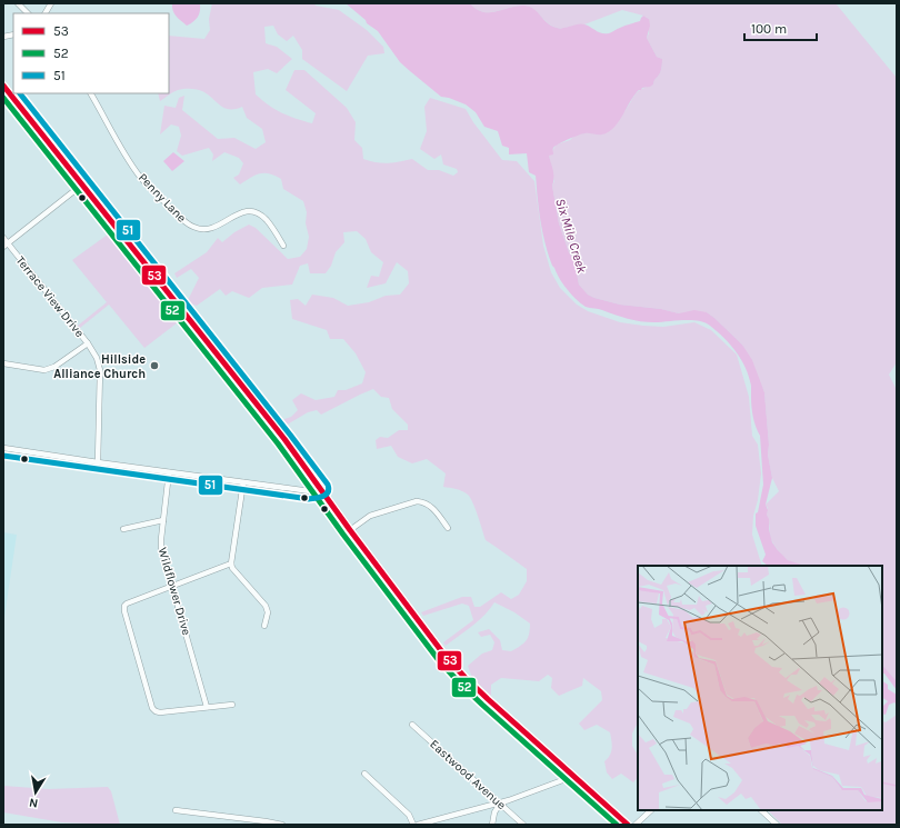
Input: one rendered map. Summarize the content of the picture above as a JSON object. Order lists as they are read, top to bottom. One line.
{"streets":{"street":["Penny Lane","Terrace View Drive","Wildflower Drive","Eastwood Avenue"]},"water":["Six Mile Creek"],"places":["Hillside Alliance Church"],"lines":["transit line 53","transit line 51","transit line 52"],"legend":["53","52","51"],"scale_bar":"100 m","north":"bottom"}
